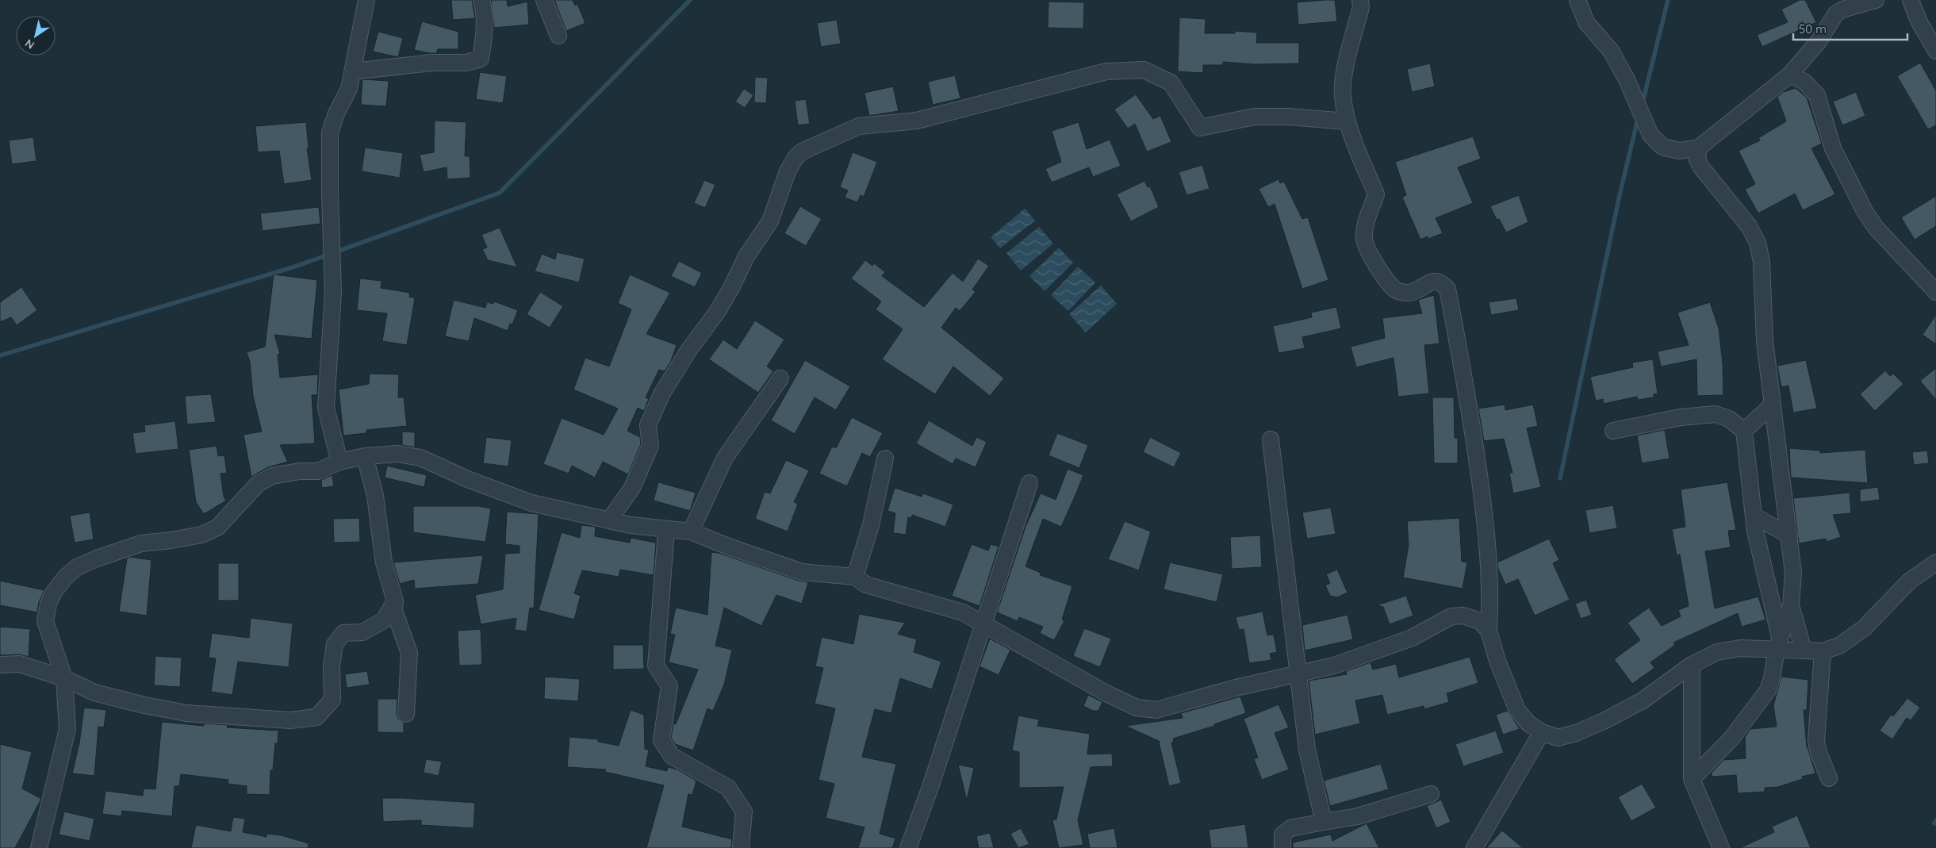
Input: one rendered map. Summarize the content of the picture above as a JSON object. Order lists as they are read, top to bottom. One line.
{"scale_bar":"50 m","north":"bottom left"}
